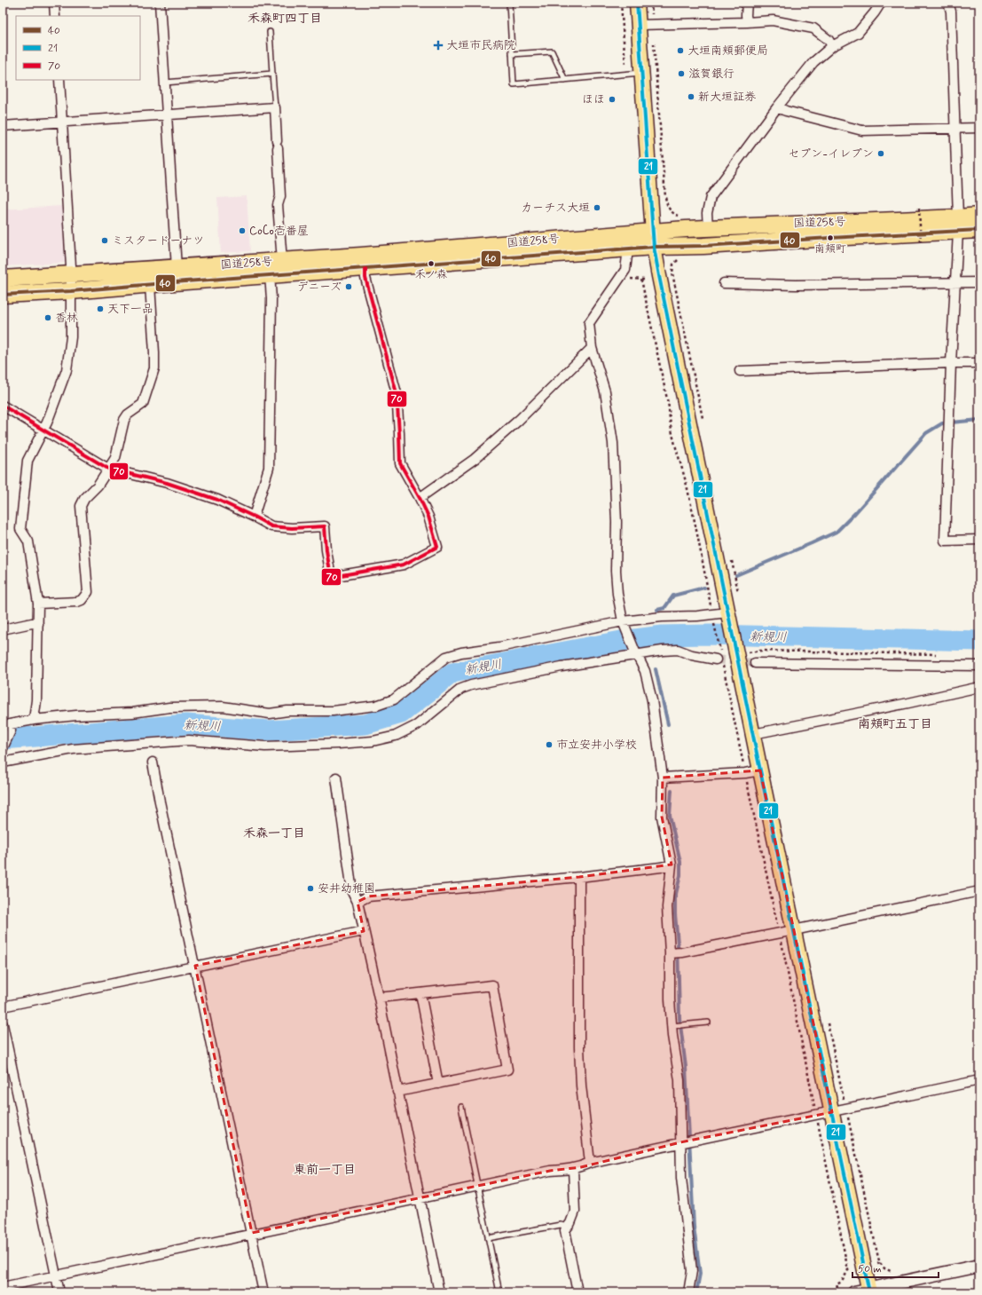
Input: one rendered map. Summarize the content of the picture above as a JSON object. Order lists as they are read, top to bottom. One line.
{"streets":{"highway":["国道258号"]},"districts":["禾森町四丁目","南頬町五丁目","禾森一丁目","東前一丁目"],"water":["新規川"],"places":{"health":["大垣市民病院"],"other":["大垣南頬郵便局","滋賀銀行","新大垣証券","ほほ","セブン-イレブン","カーチス大垣","CoCo壱番屋","南頬町","ミスタードーナツ","禾ノ森","デニーズ","天下一品","香林","市立安井小学校","安井幼稚園"]},"lines":["transit line 21","transit line 40","transit line 70"],"legend":["40","21","70"],"scale_bar":"50 m"}
